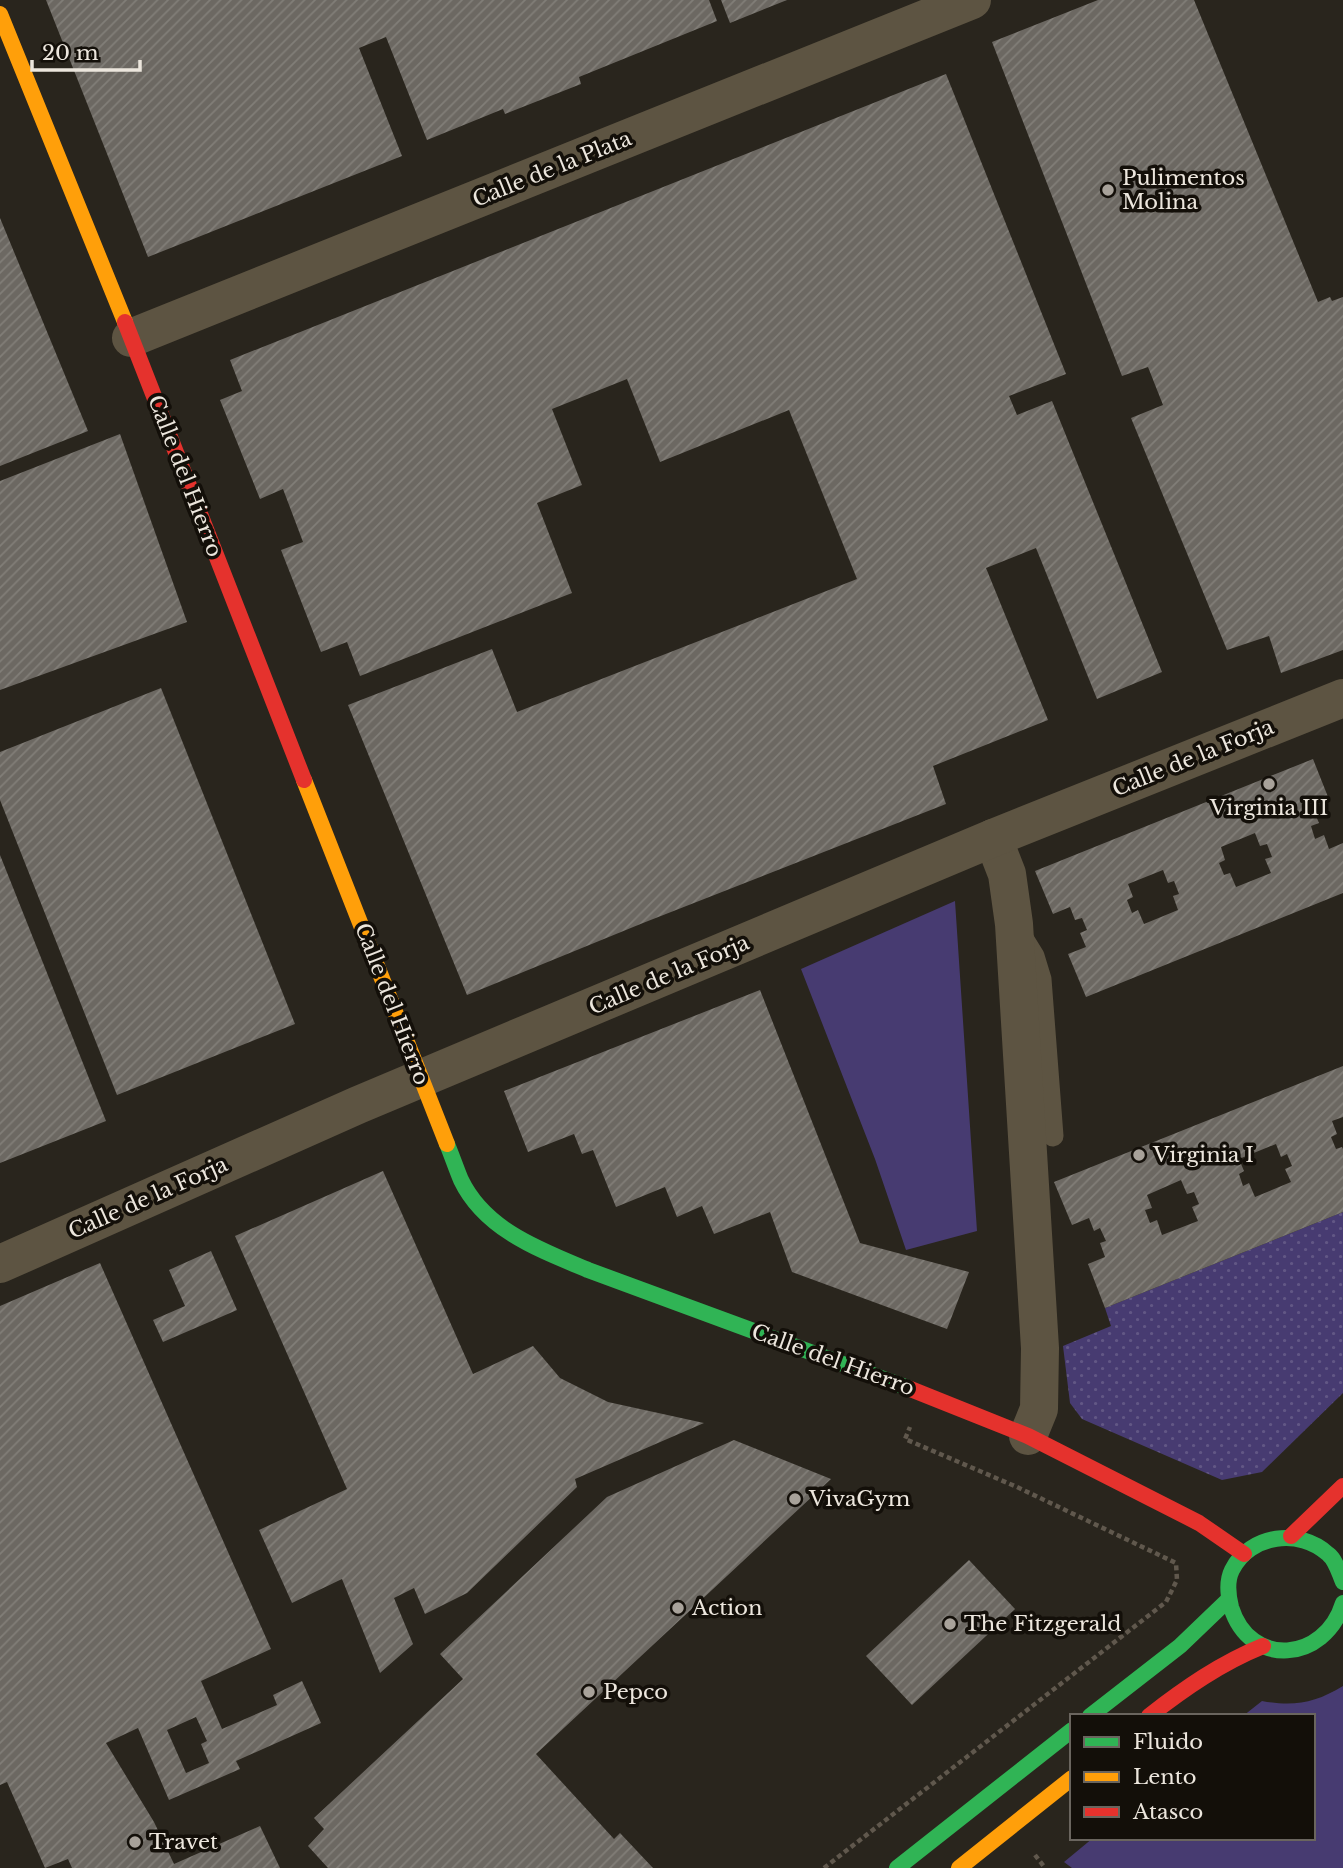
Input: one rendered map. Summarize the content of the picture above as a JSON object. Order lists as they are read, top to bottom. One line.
{"streets":{"street":["Calle de la Plata","Calle del Hierro","Calle de la Forja"]},"crossings":[["Calle de la Plata","Calle del Hierro"],["Calle del Hierro","Calle de la Forja"]],"places":["Pulimentos Molina","Virginia III","Virginia I","VivaGym","Action","The Fitzgerald","Pepco","Travet"],"legend":["Fluido","Lento","Atasco"],"scale_bar":"20 m"}
